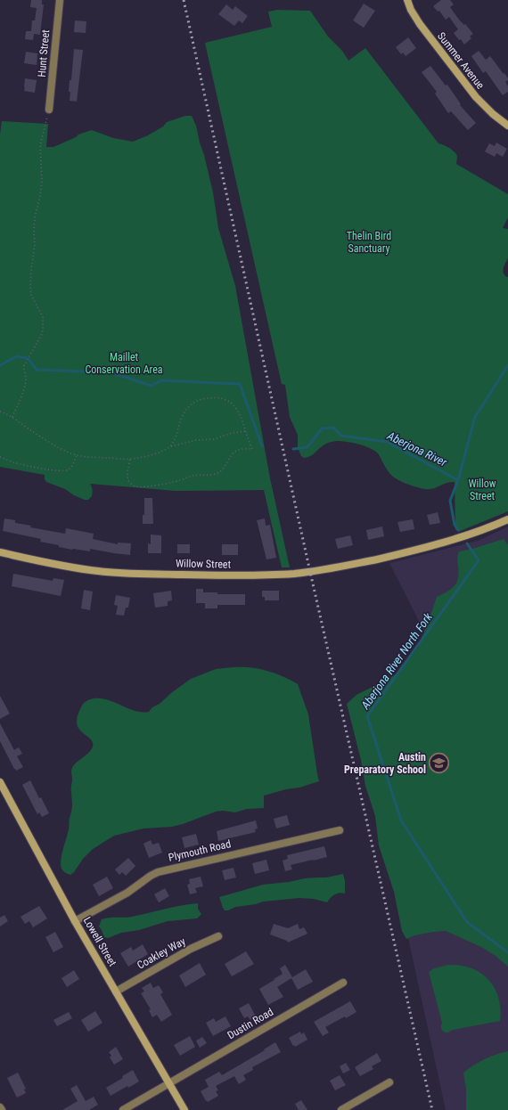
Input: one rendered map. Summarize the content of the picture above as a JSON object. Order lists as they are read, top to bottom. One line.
{"streets":{"main road":["Summer Avenue","Willow Street","Lowell Street"],"street":["Hunt Street","Plymouth Road","Coakley Way","Dustin Road"]},"crossings":[["Plymouth Road","Lowell Street"],["Lowell Street","Coakley Way"],["Lowell Street","Dustin Road"]],"water":["Aberjona River","Aberjona River North Fork"],"parks":["Thelin Bird Sanctuary","Maillet Conservation Area","Willow Street"],"places":{"school or university":["Austin Preparatory School"]}}
